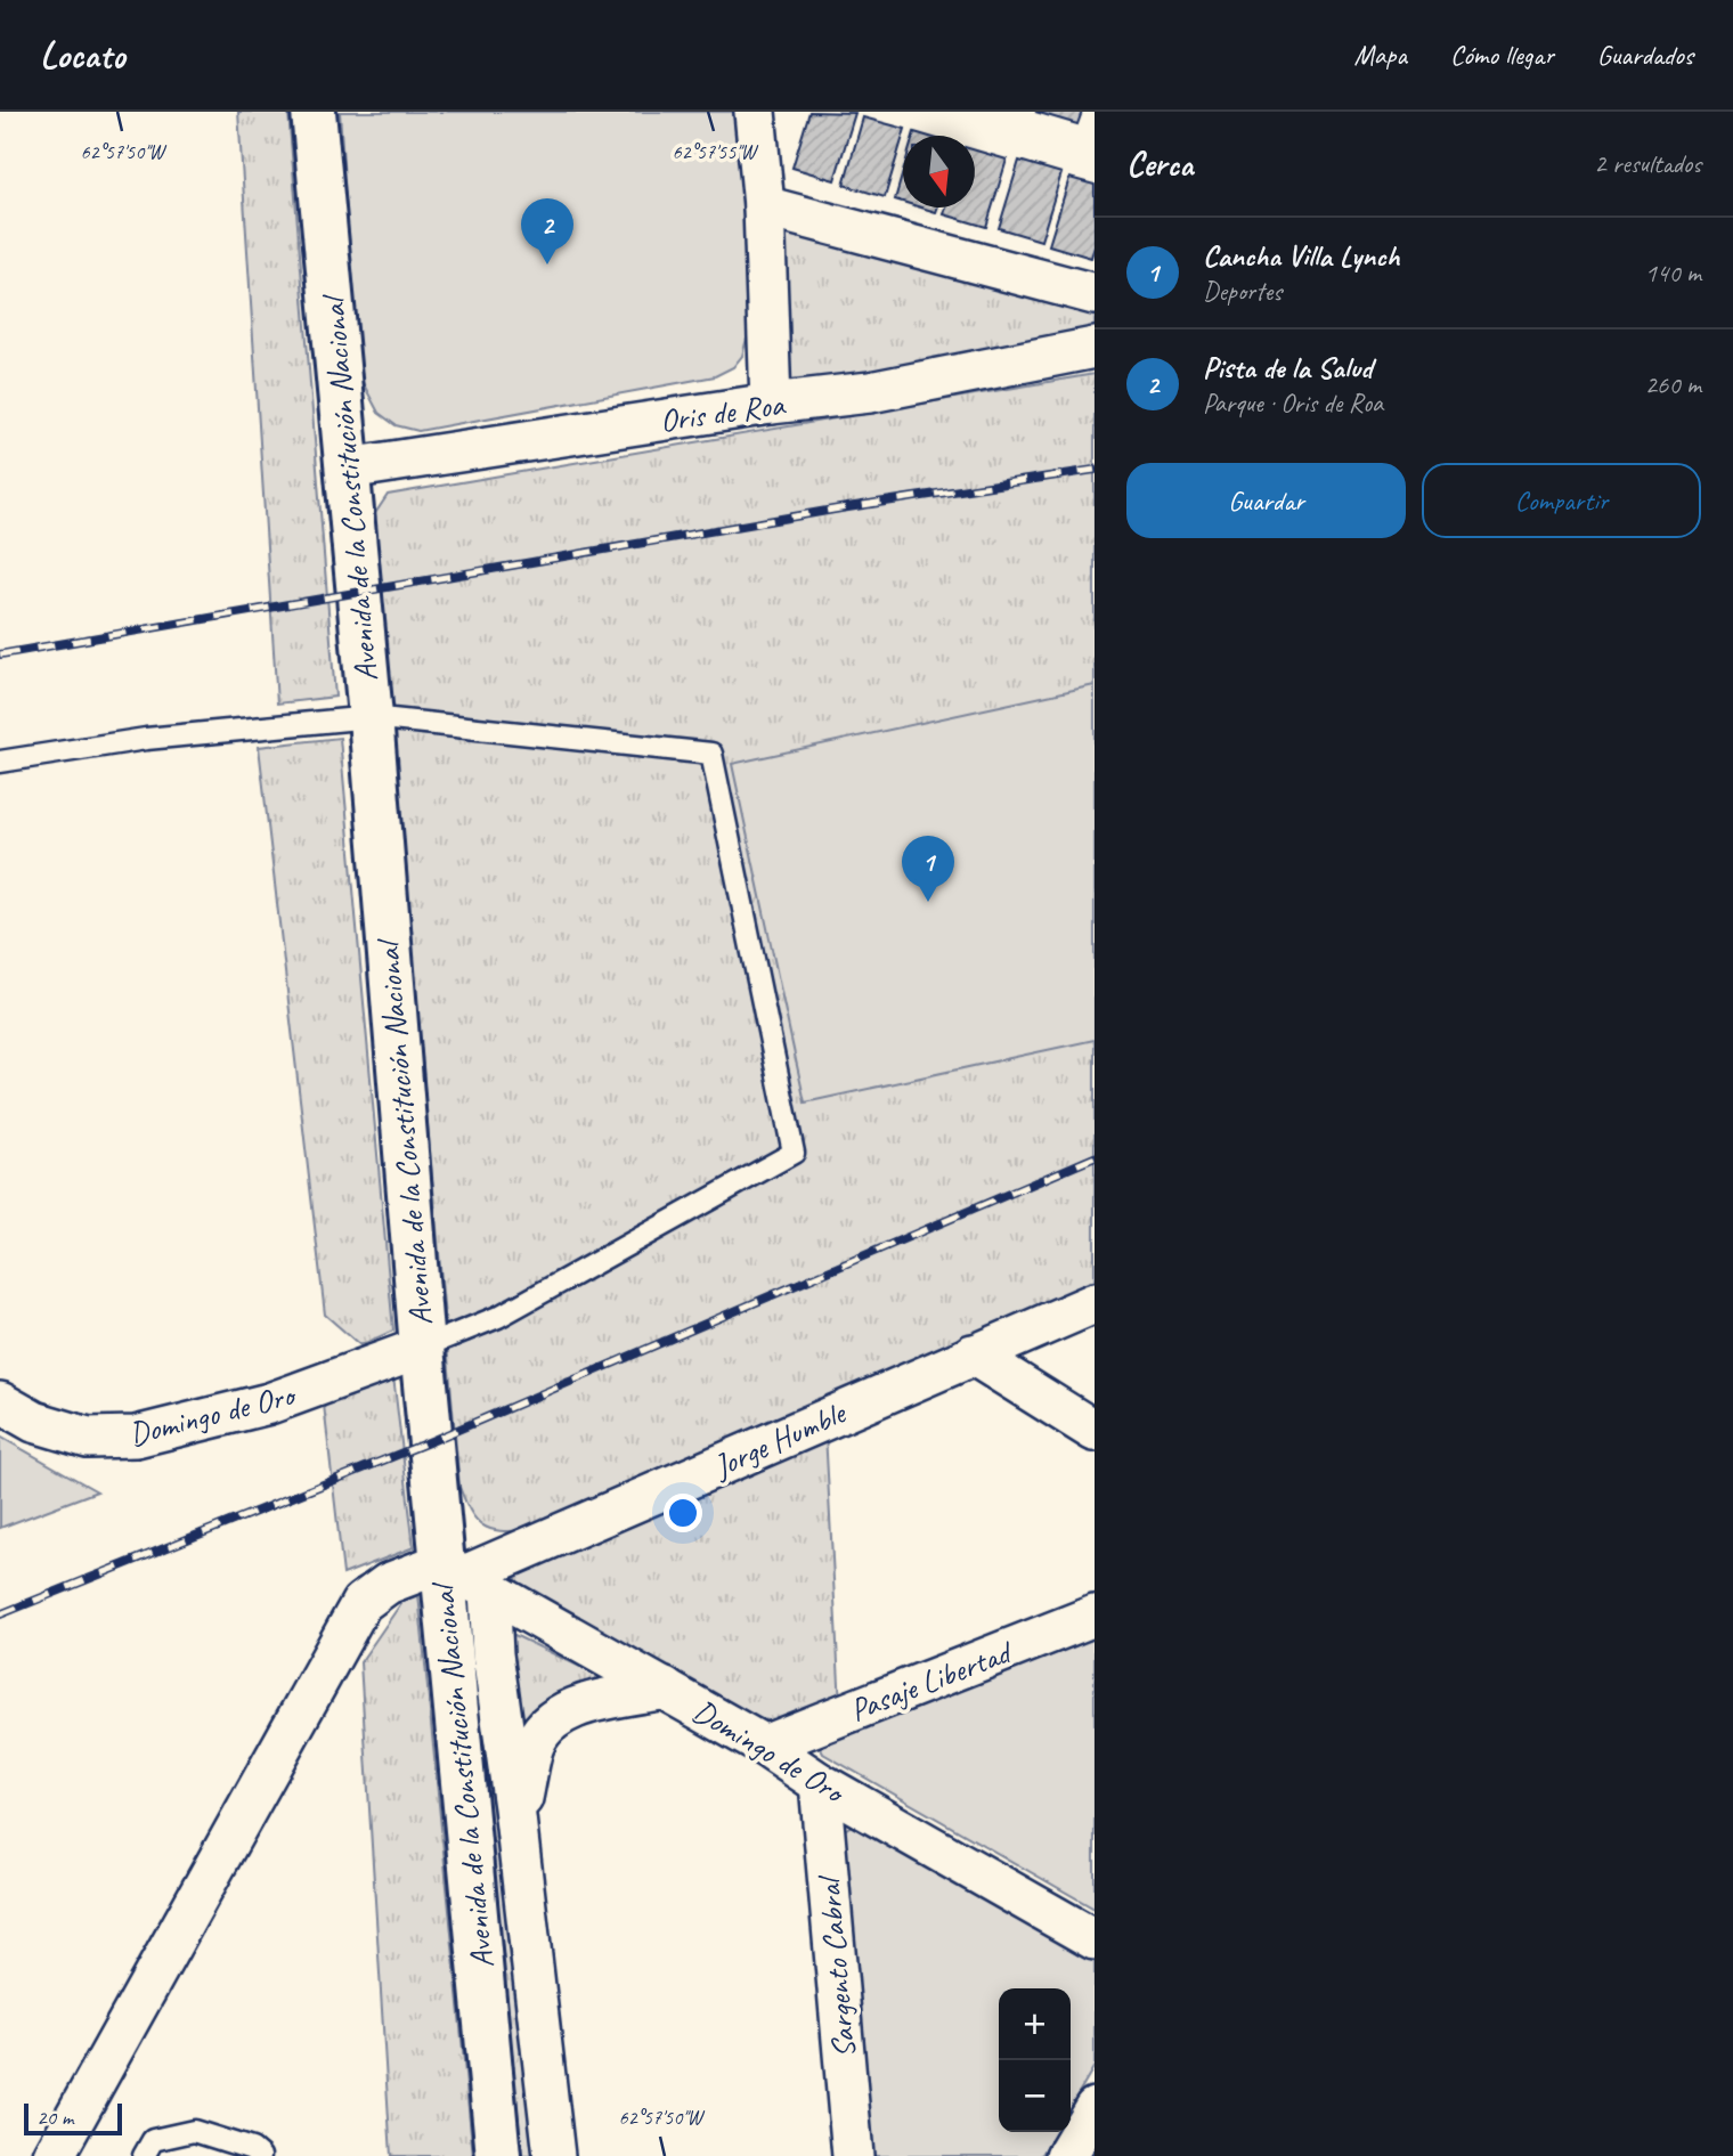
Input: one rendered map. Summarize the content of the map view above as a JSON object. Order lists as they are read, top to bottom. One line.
{"streets":{"main road":["Avenida de la Constitución Nacional"],"street":["Oris de Roa","Domingo de Oro","Jorge Humble","Pasaje Libertad","Sargento Cabral"]},"crossings":[["Oris de Roa","Avenida de la Constitución Nacional"],["Avenida de la Constitución Nacional","Domingo de Oro"],["Avenida de la Constitución Nacional","Jorge Humble"],["Domingo de Oro","Jorge Humble"],["Domingo de Oro","Pasaje Libertad"],["Domingo de Oro","Sargento Cabral"]],"scale_bar":"20 m","north":"bottom","page":{"header":"Locato","nav":["Mapa","Cómo llegar","Guardados"],"heading":["Cerca","2 resultados"],"pins":["2","1"],"list":[{"mark":"1","name":"Cancha Villa Lynch","note":"Deportes","value":"140 m"},{"mark":"2","name":"Pista de la Salud","note":"Parque · Oris de Roa","value":"260 m"}],"buttons":["Guardar","Compartir"],"map_buttons":["+","−"],"scale":"20 m"},"coordinates":["62°57'50\"W","62°57'55\"W"]}
